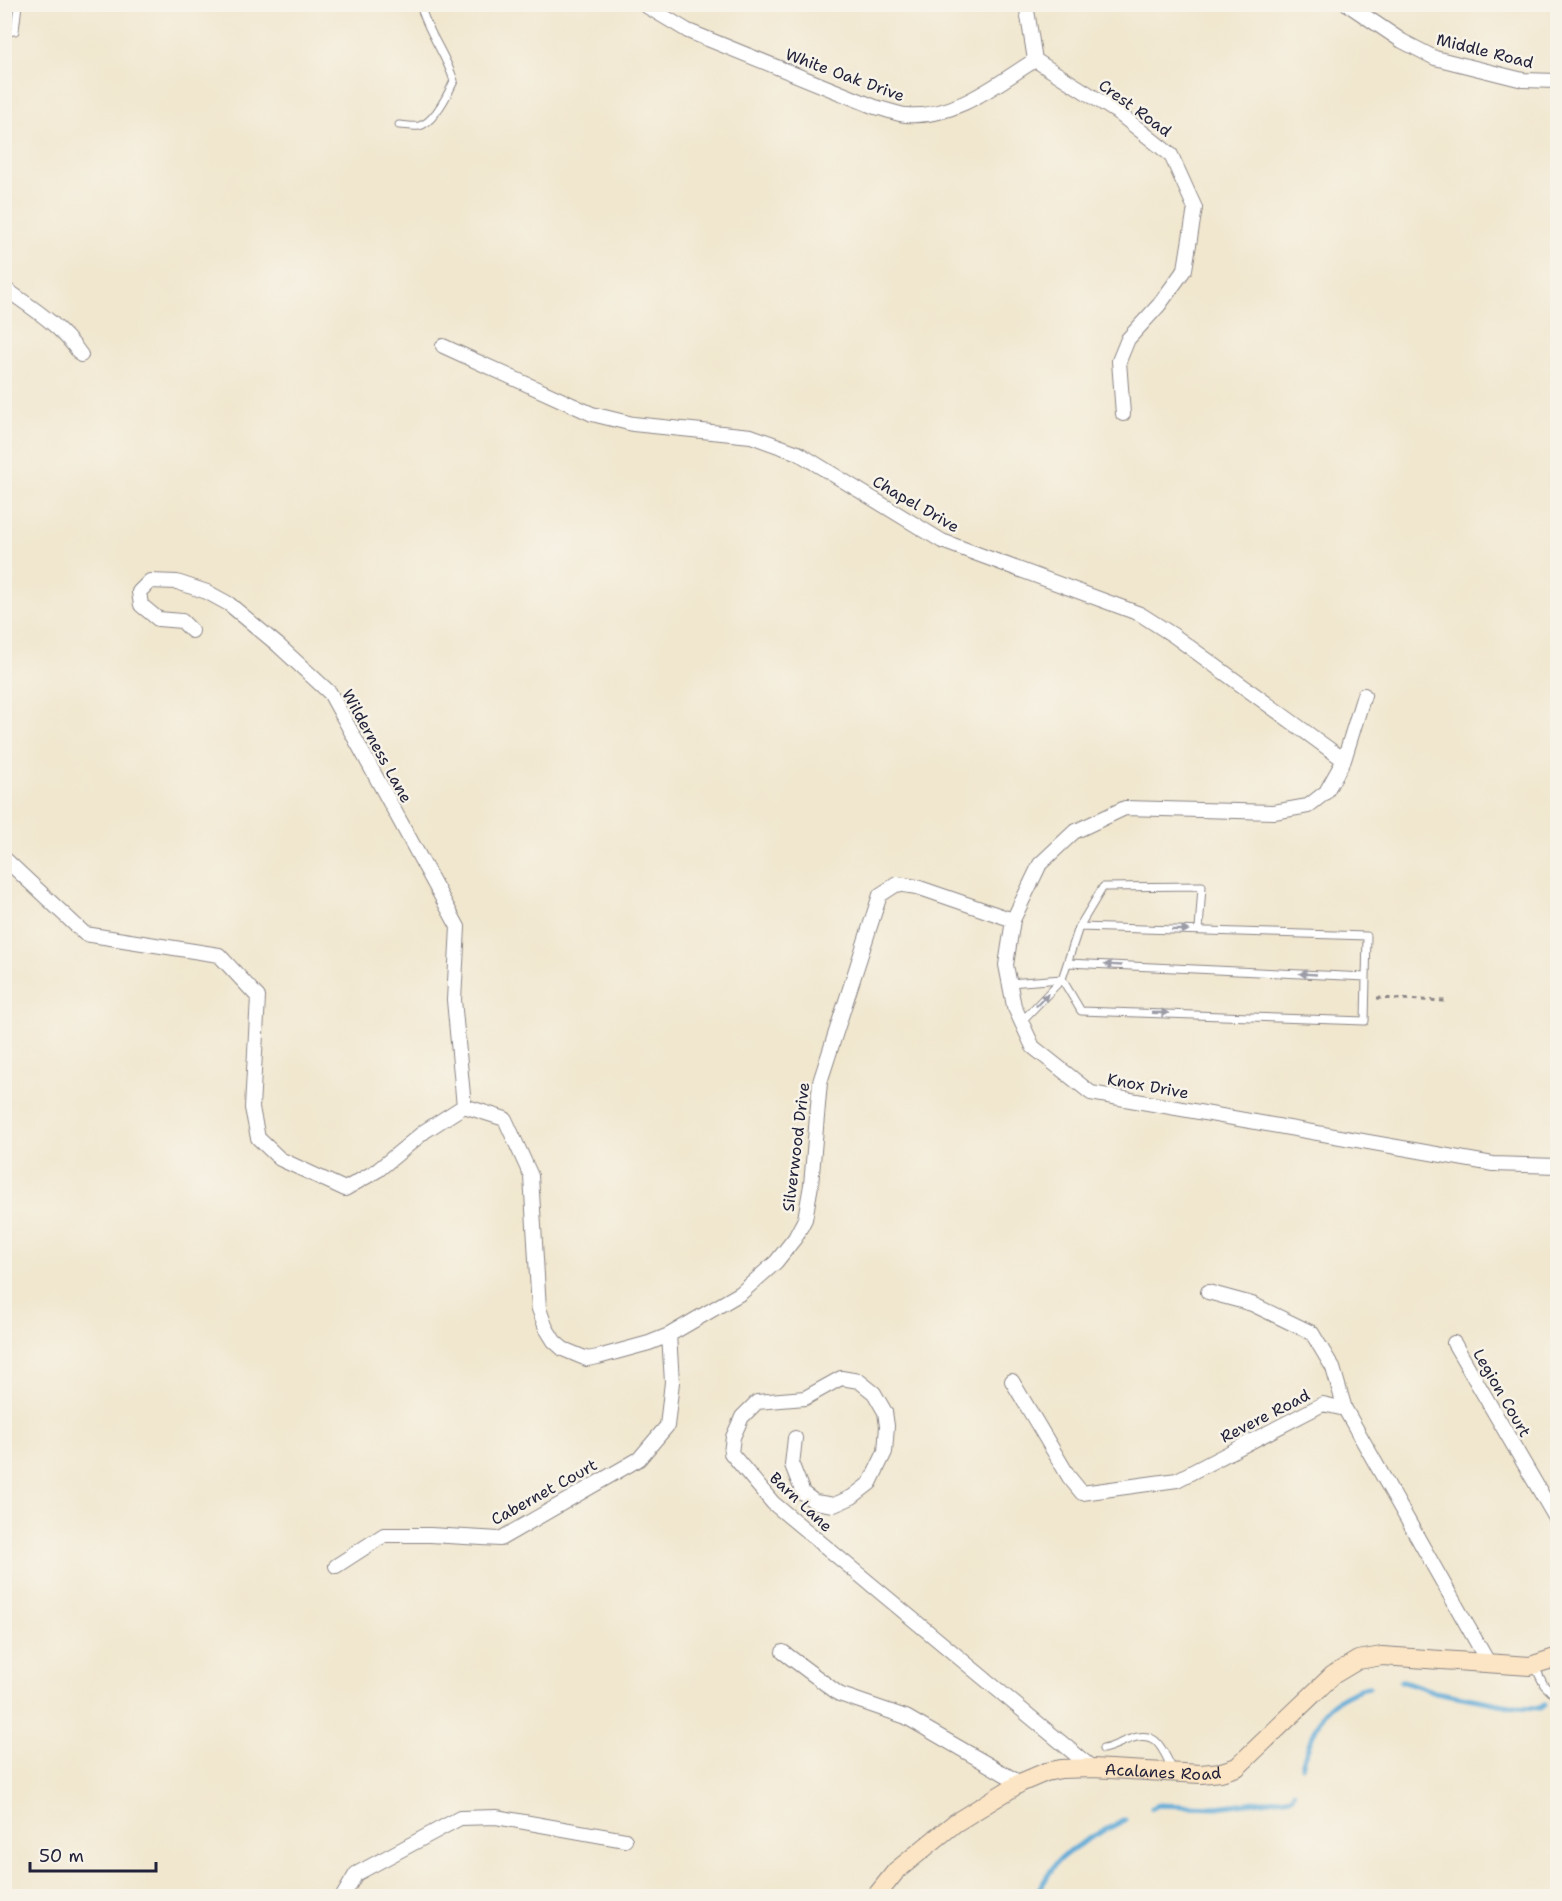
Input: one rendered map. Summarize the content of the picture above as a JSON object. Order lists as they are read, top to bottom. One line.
{"streets":{"street":["Middle Road","White Oak Drive","Crest Road","Chapel Drive","Wilderness Lane","Knox Drive","Silverwood Drive","Legion Court","Revere Road","Cabernet Court","Barn Lane","Acalanes Road"]},"crossings":[["White Oak Drive","Crest Road"],["Chapel Drive","Knox Drive"],["Wilderness Lane","Silverwood Drive"],["Knox Drive","Silverwood Drive"],["Silverwood Drive","Cabernet Court"],["Barn Lane","Acalanes Road"]],"scale_bar":"50 m"}
